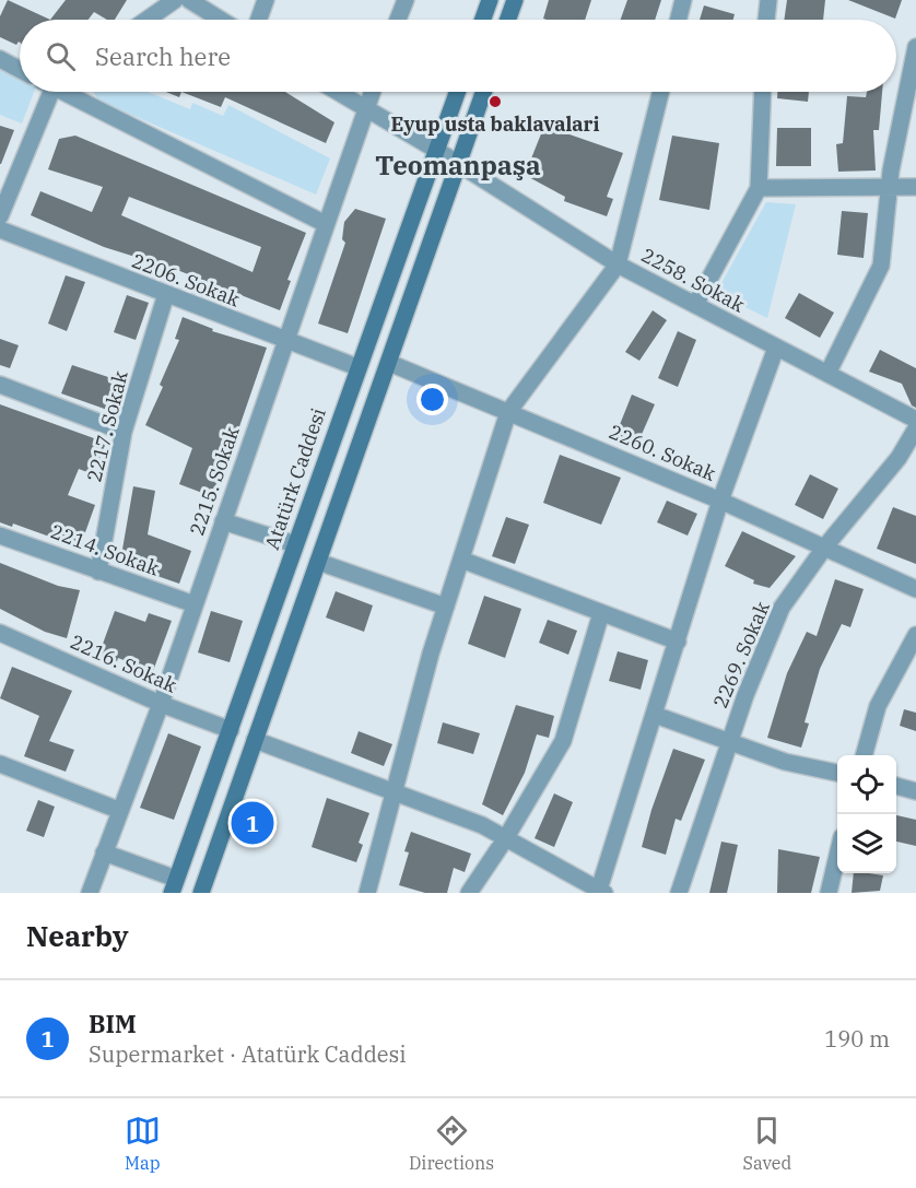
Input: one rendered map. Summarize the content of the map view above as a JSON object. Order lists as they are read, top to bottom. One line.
{"streets":{"main road":["Atatürk Caddesi"],"street":["2206. Sokak","2258. Sokak","2217. Sokak","2260. Sokak","2215. Sokak","2214. Sokak","2269. Sokak","2216. Sokak"]},"crossings":[["2206. Sokak","2217. Sokak"],["2206. Sokak","Atatürk Caddesi"],["2206. Sokak","2215. Sokak"],["2258. Sokak","Atatürk Caddesi"],["2258. Sokak","2215. Sokak"],["2217. Sokak","2214. Sokak"],["2260. Sokak","2269. Sokak"],["Atatürk Caddesi","2216. Sokak"],["2215. Sokak","2214. Sokak"],["2215. Sokak","2216. Sokak"]],"districts":["Teomanpaşa"],"places":["Eyup usta baklavalari"],"page":{"search":"Search here","pins":"1","heading":"Nearby","list":[{"mark":"1","name":"BIM","note":"Supermarket · Atatürk Caddesi","value":"190 m"}],"nav":["Map","Directions","Saved"]}}
